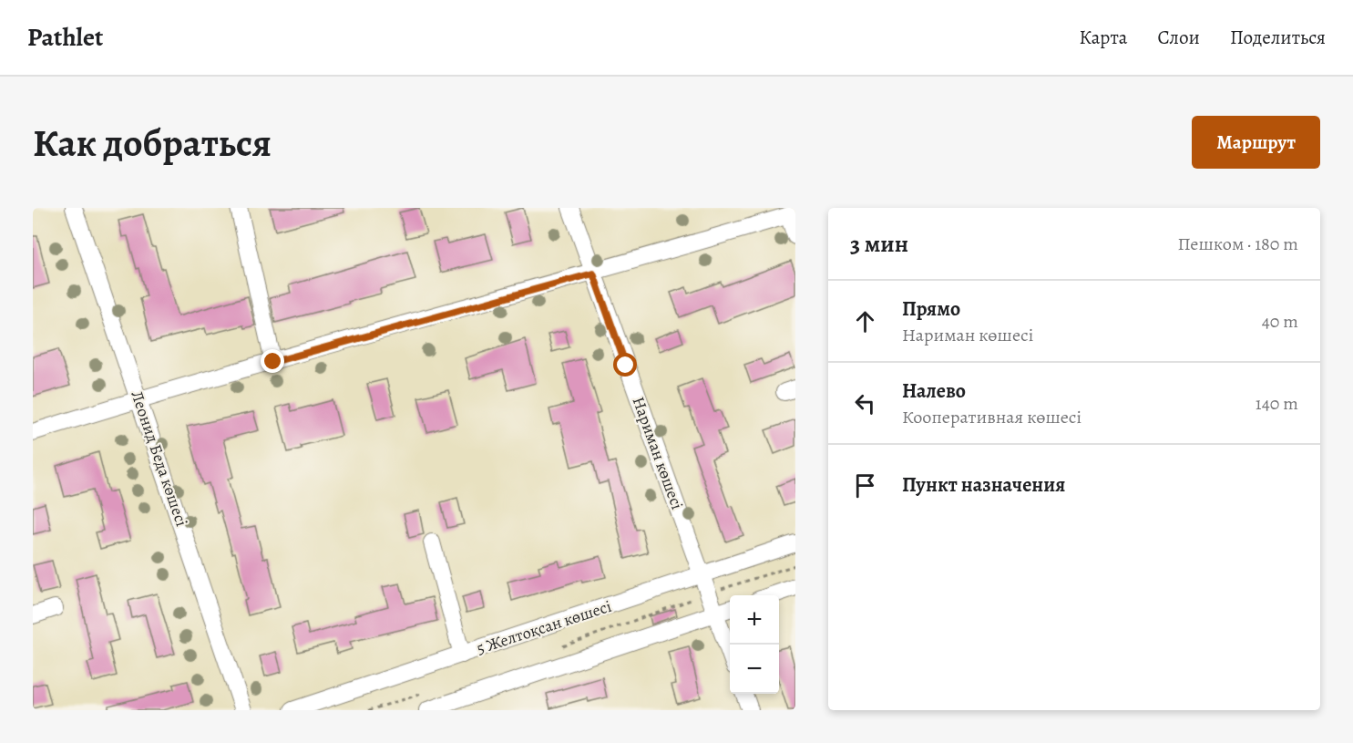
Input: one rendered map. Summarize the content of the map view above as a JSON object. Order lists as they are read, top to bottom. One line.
{"streets":{"street":["Нариман көшесі","Леонид Беда көшесі","5 Желтоқсан көшесі"]},"crossings":[["Нариман көшесі","5 Желтоқсан көшесі"]],"page":{"header":"Pathlet","nav":["Карта","Слои","Поделиться"],"buttons":"Маршрут","title":"Как добраться","heading":["3 мин","Пешком · 180 m"],"list":[["Прямо","Нариман көшесі","40 m"],["Налево","Кооперативная көшесі","140 m"],"Пункт назначения"],"map_buttons":["+","−"]}}
